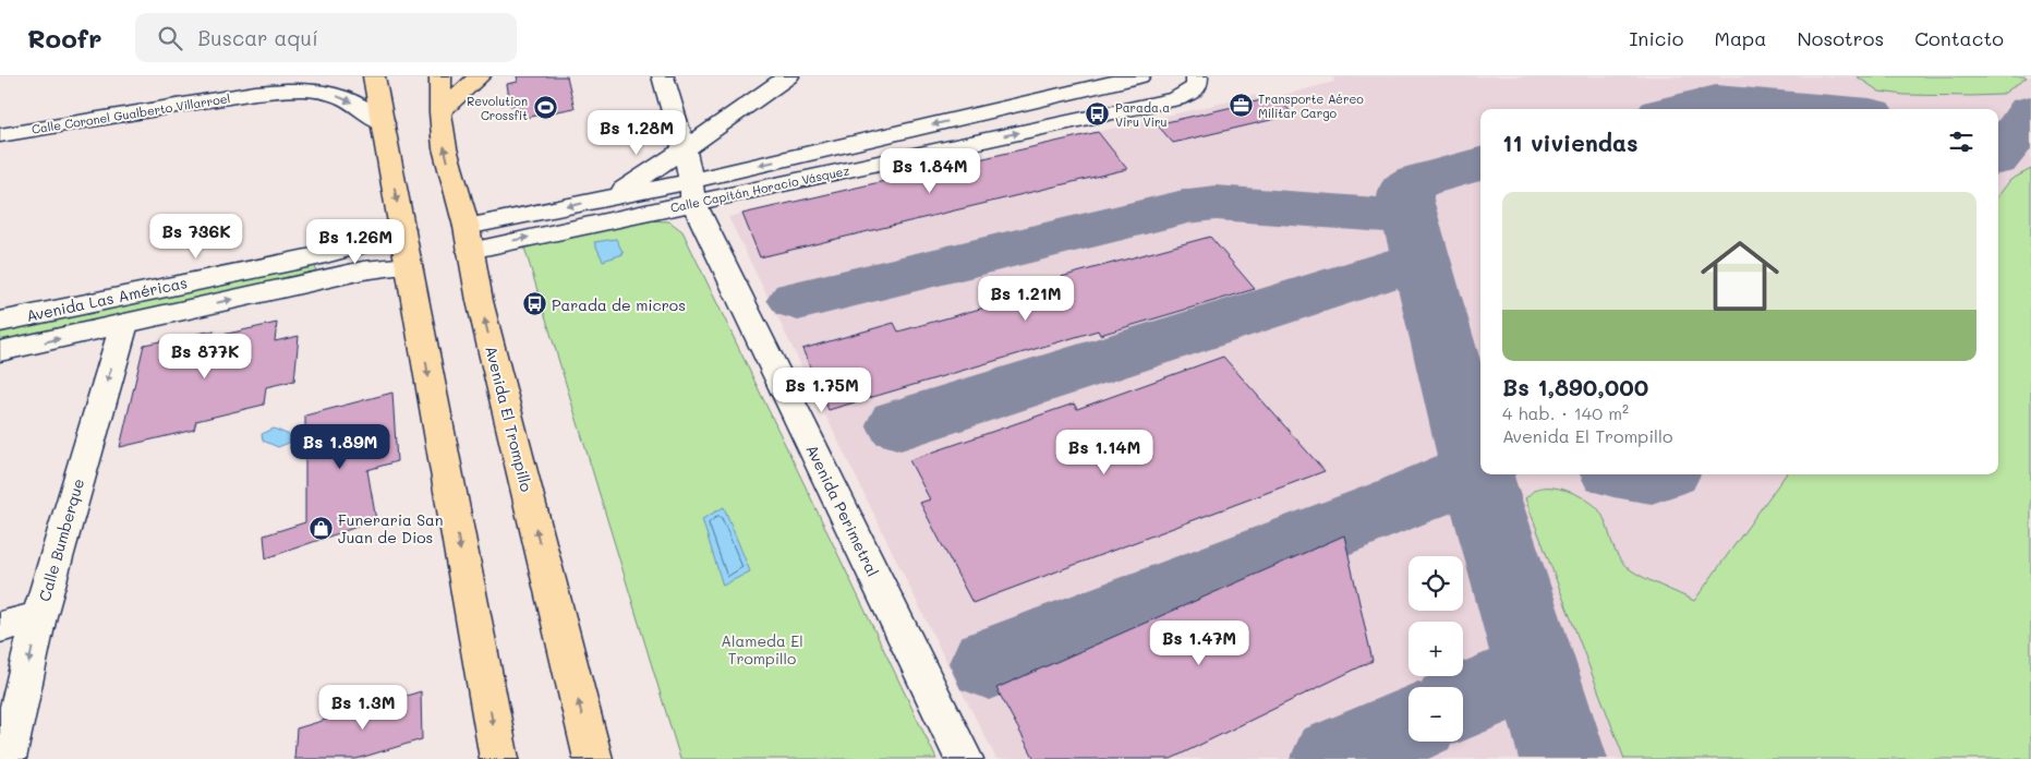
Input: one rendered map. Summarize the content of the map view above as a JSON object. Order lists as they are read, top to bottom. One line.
{"streets":{"main road":["Avenida El Trompillo"],"street":["Calle Coronel Gualberto Villarroel","Calle Capitán Horacio Vásquez","Avenida Las Américas","Avenida Perimetral","Calle Bumberque"]},"crossings":[["Calle Capitán Horacio Vásquez","Avenida El Trompillo"],["Calle Capitán Horacio Vásquez","Avenida Perimetral"],["Avenida Las Américas","Calle Bumberque"]],"one_way":["Calle Coronel Gualberto Villarroel","Calle Bumberque"],"parks":["Alameda El Trompillo"],"places":{"office":["Transporte Aéreo Militar Cargo"],"sports":["Revolution Crossfit"],"bus stop":["Parada a Viru Viru","Parada de micros"],"shop":["Funeraria San Juan de Dios"]},"page":{"header":"Roofr","search":"Buscar aquí","nav":["Inicio","Mapa","Nosotros","Contacto"],"heading":"11 viviendas","price":["Bs 1.28M","Bs 1.84M","Bs 736K","Bs 1.26M","Bs 1.21M","Bs 877K","Bs 1.75M","Bs 1.89M","Bs 1.14M","Bs 1.47M","Bs 1.3M"],"list":[{"name":"Bs 1,890,000","note":"4 hab. · 140 m² · Avenida El Trompillo"}],"map_buttons":["+","−"]}}
